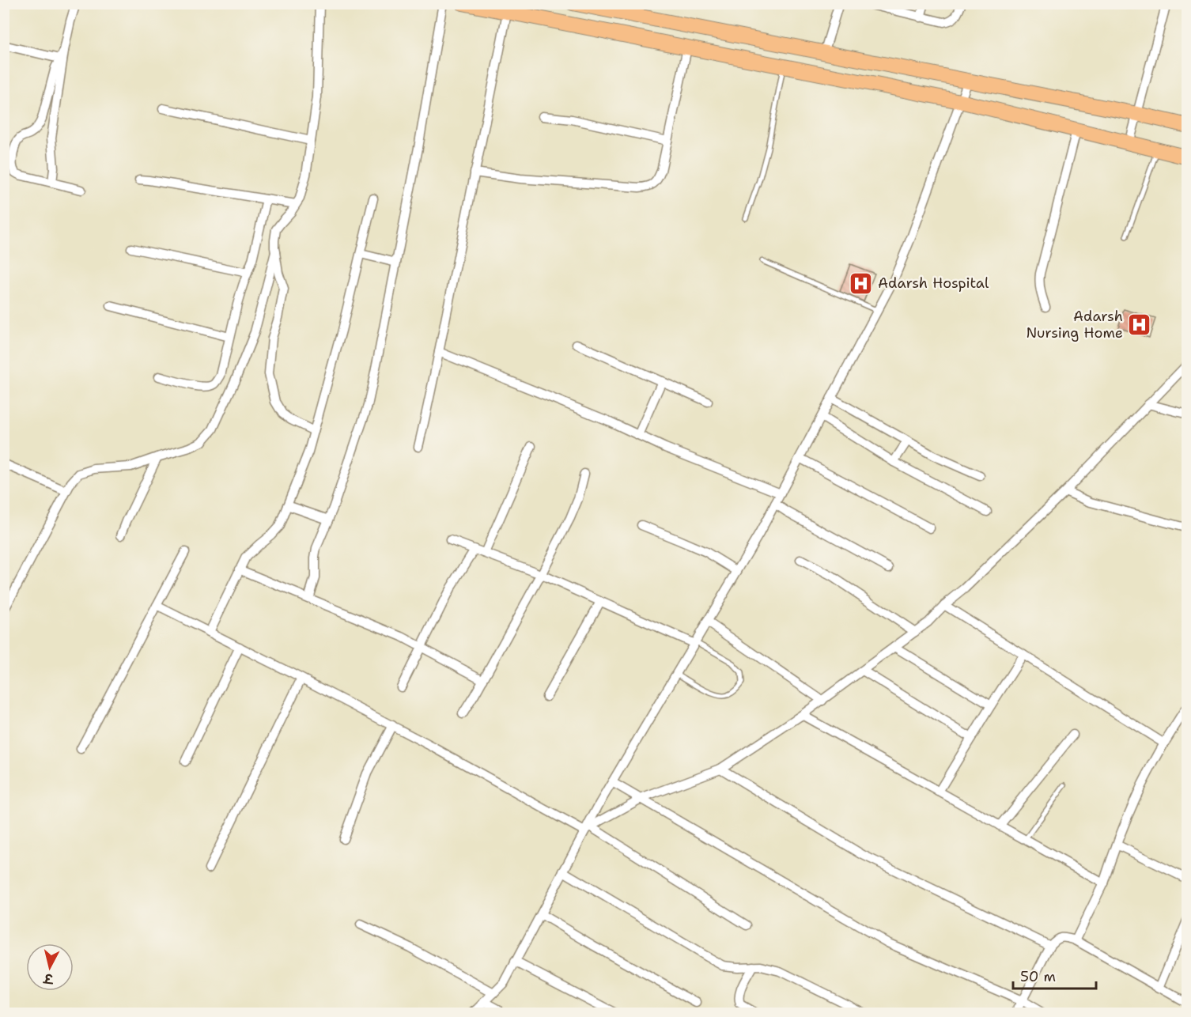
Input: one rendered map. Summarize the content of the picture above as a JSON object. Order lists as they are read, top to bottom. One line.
{"places":{"hospital":["Adarsh Hospital","Adarsh Nursing Home"]},"scale_bar":"50 m","north":"bottom"}
